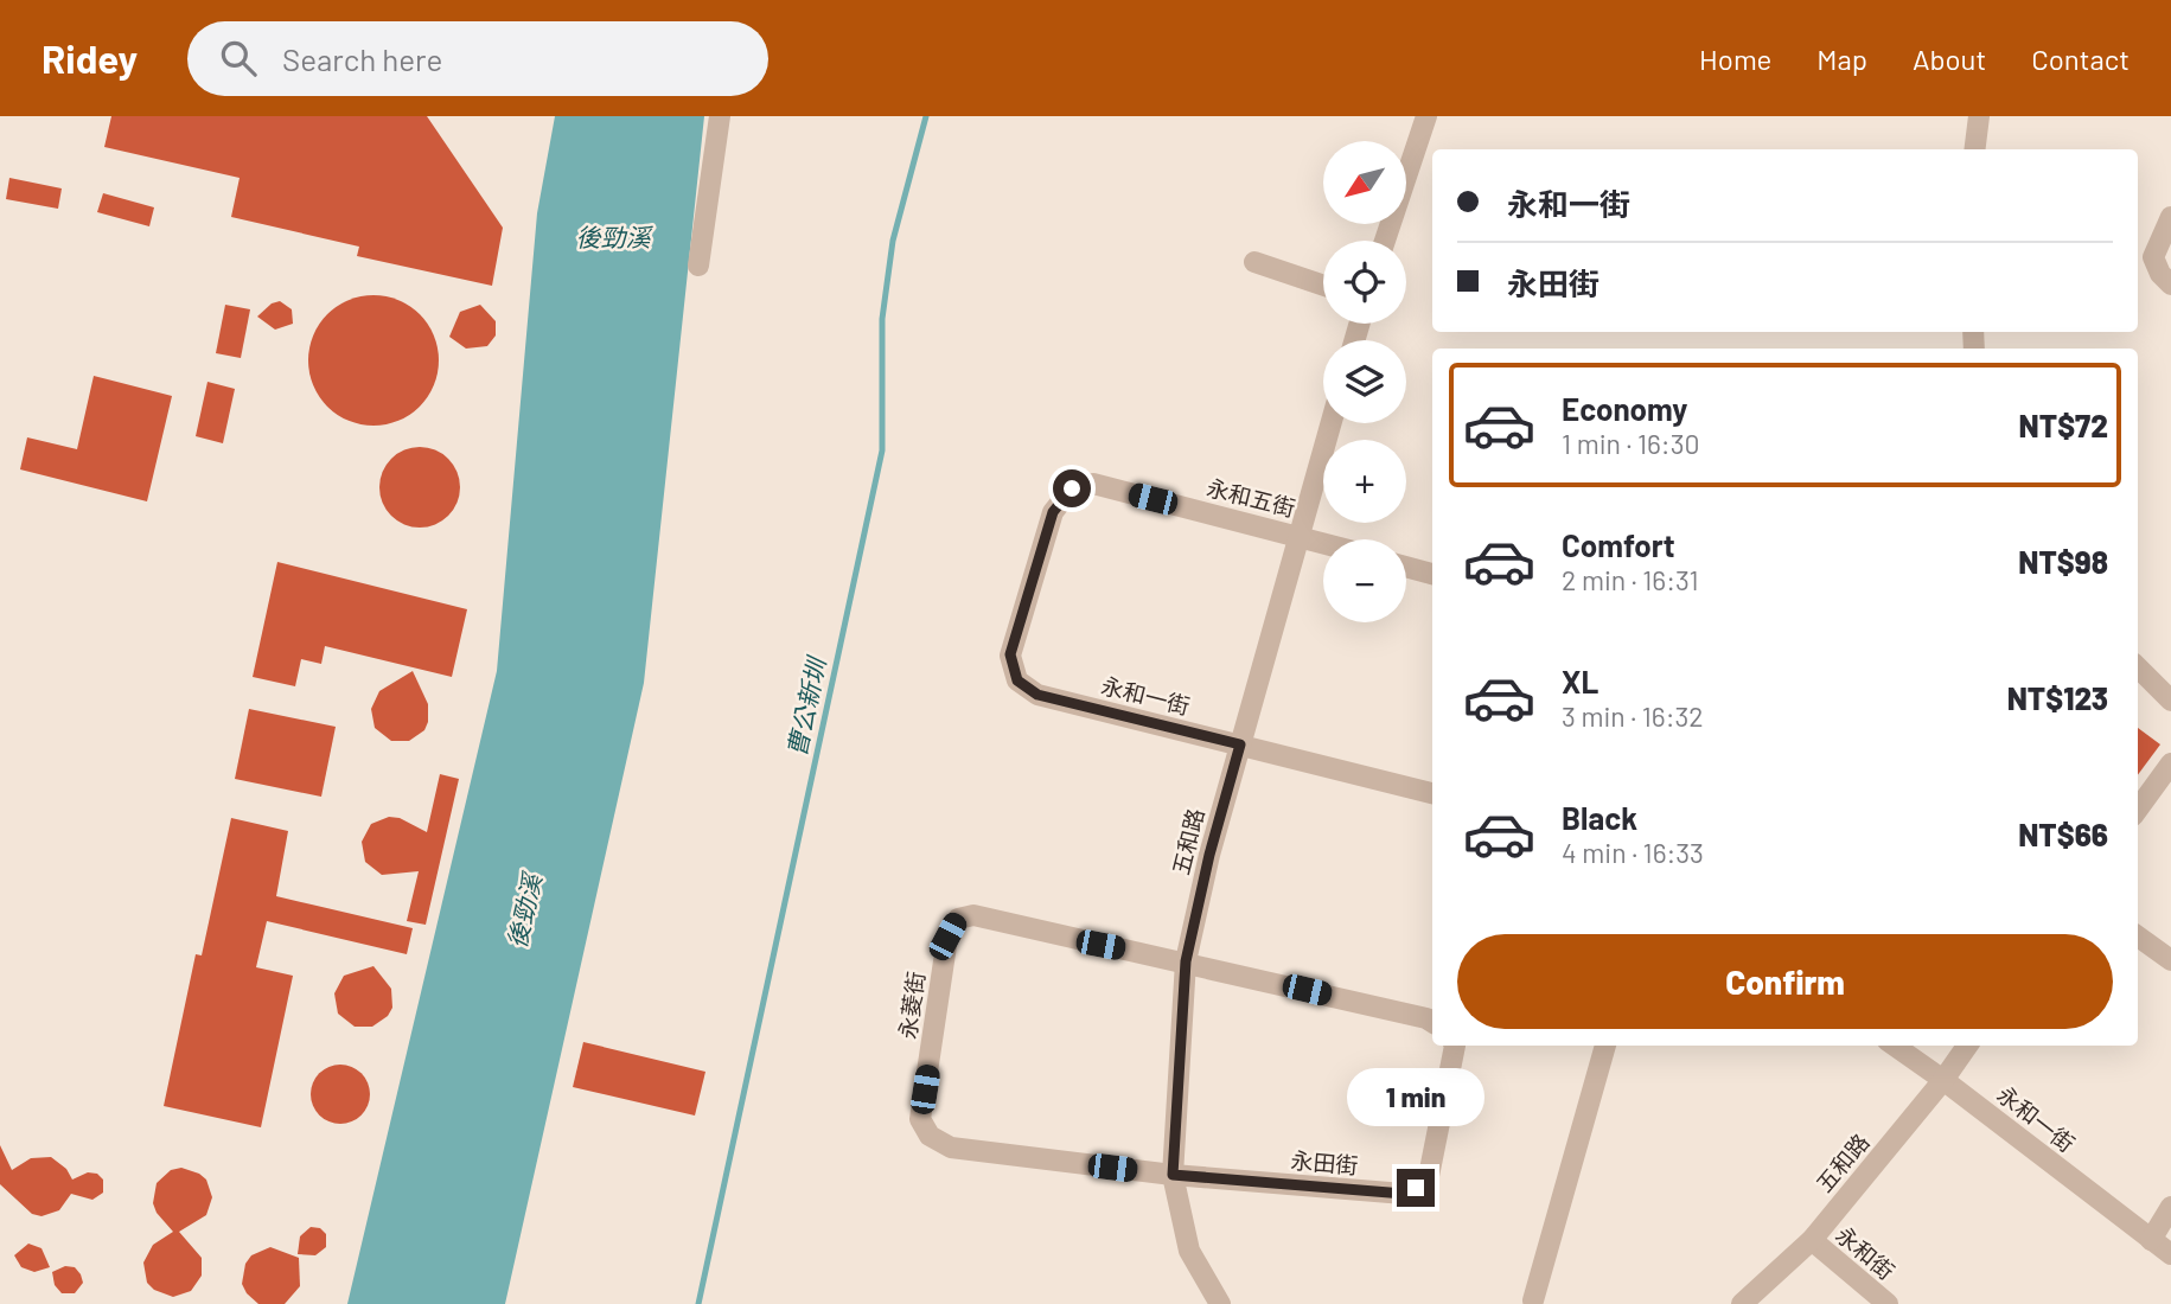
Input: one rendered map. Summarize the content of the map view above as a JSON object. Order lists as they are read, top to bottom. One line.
{"streets":{"street":["永和五街","永和一街","五和路","永菱街","永田街","永和街"]},"crossings":[["永和五街","永和一街"],["永和五街","五和路"],["永和一街","五和路"],["五和路","永菱街"],["五和路","永田街"],["五和路","永和街"],["永菱街","永田街"]],"water":["後勁溪","曹公新圳"],"north":"bottom left","page":{"header":"Ridey","search":"Search here","nav":["Home","Map","About","Contact"],"map_buttons":["+","−"],"banner":["永和一街","永田街"],"list":[{"name":"Economy","note":"1 min · 16:30","value":"NT$72"},{"name":"Comfort","note":"2 min · 16:31","value":"NT$98"},{"name":"XL","note":"3 min · 16:32","value":"NT$123"},{"name":"Black","note":"4 min · 16:33","value":"NT$66"}],"buttons":"Confirm","bubble":"1 min"}}
